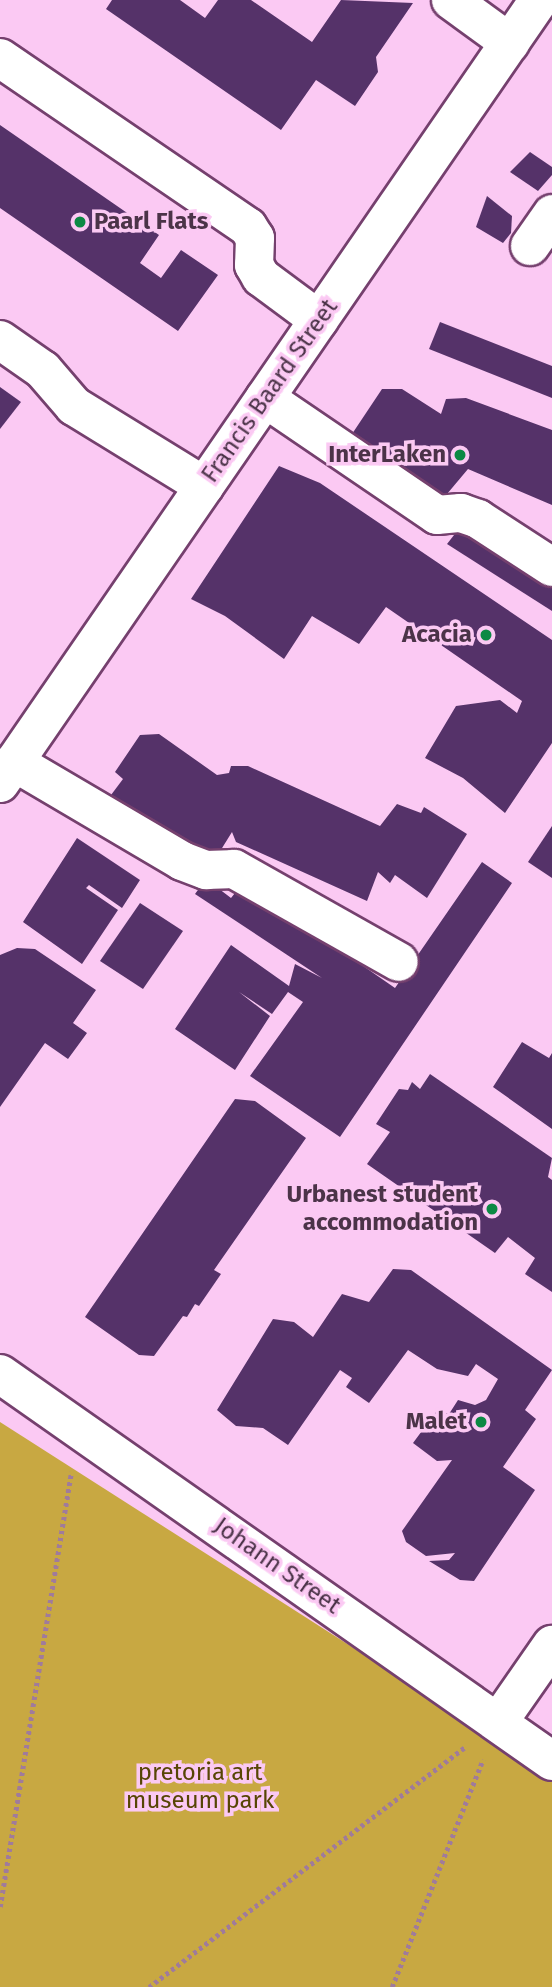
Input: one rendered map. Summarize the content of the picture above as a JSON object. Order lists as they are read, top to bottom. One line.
{"streets":{"main road":["Francis Baard Street","Johann Street"]},"parks":["pretoria art museum park"],"places":["Paarl Flats","InterLaken","Acacia","Urbanest student accommodation","Malet"]}
